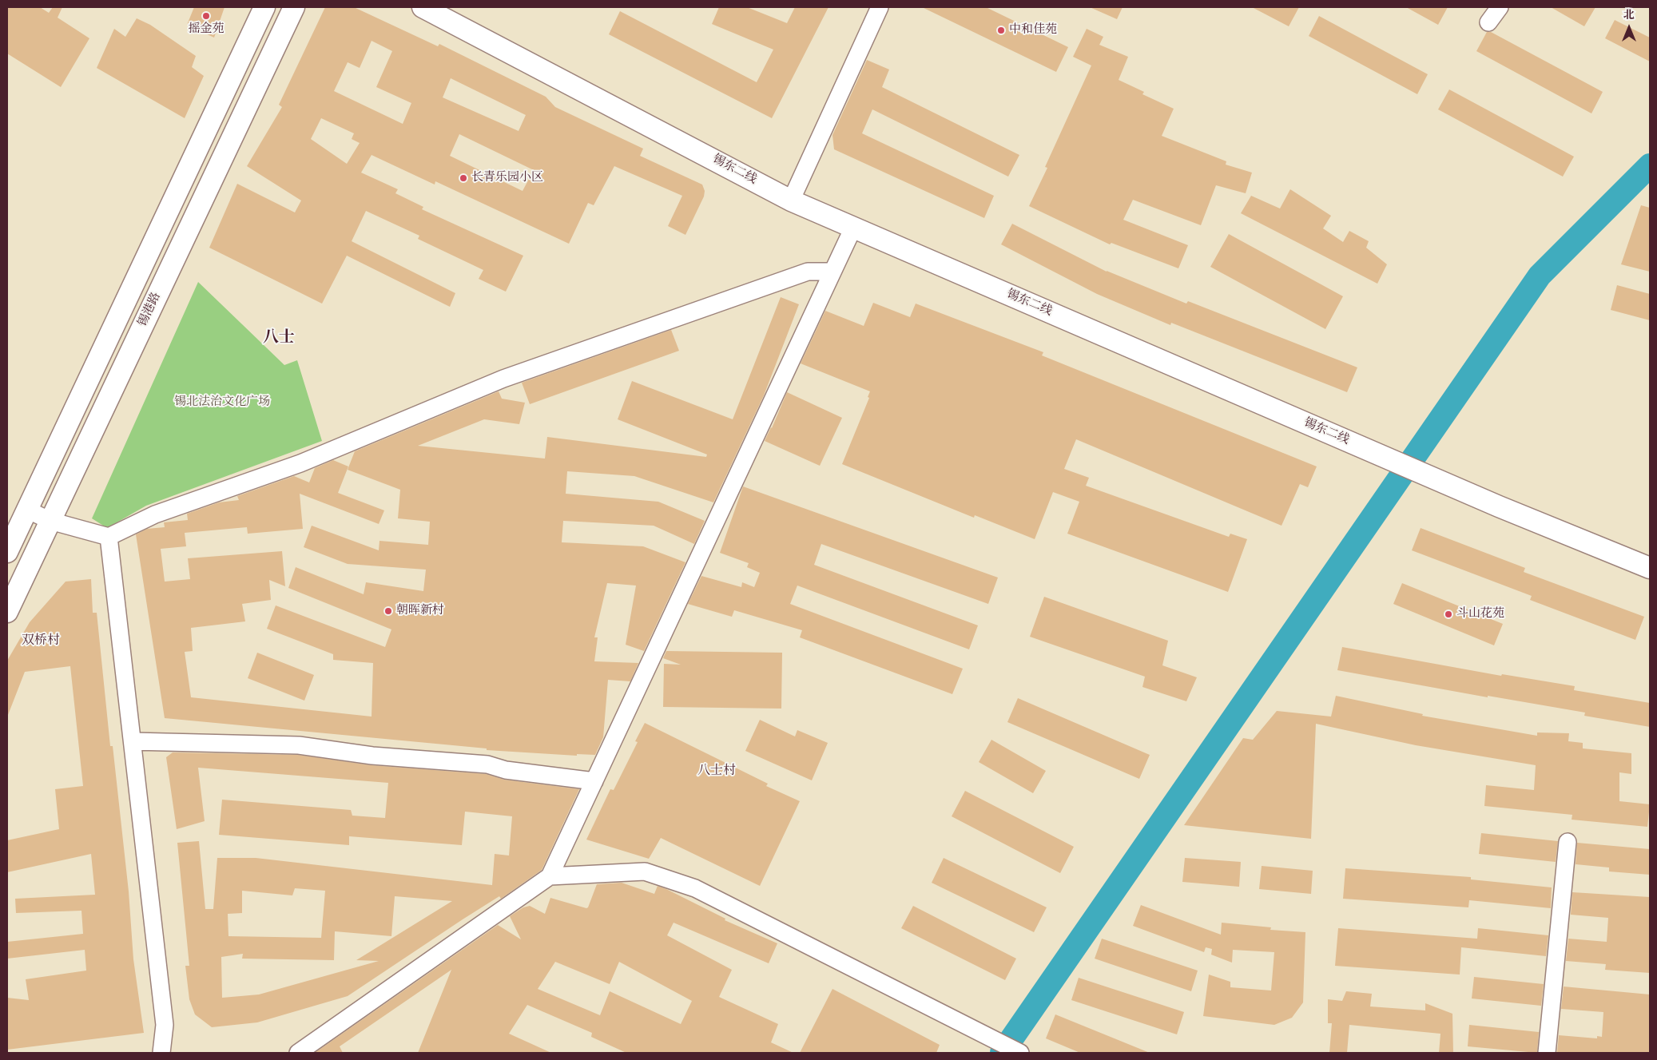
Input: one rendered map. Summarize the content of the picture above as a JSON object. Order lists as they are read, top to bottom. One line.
{"streets":{"main road":["锡东二线","锡港路"]},"districts":["八士","双桥村","八士村"],"parks":["锡北法治文化广场"],"places":["摇金苑","中和佳苑","长青乐园小区","朝晖新村","斗山花苑"],"north":"top"}
